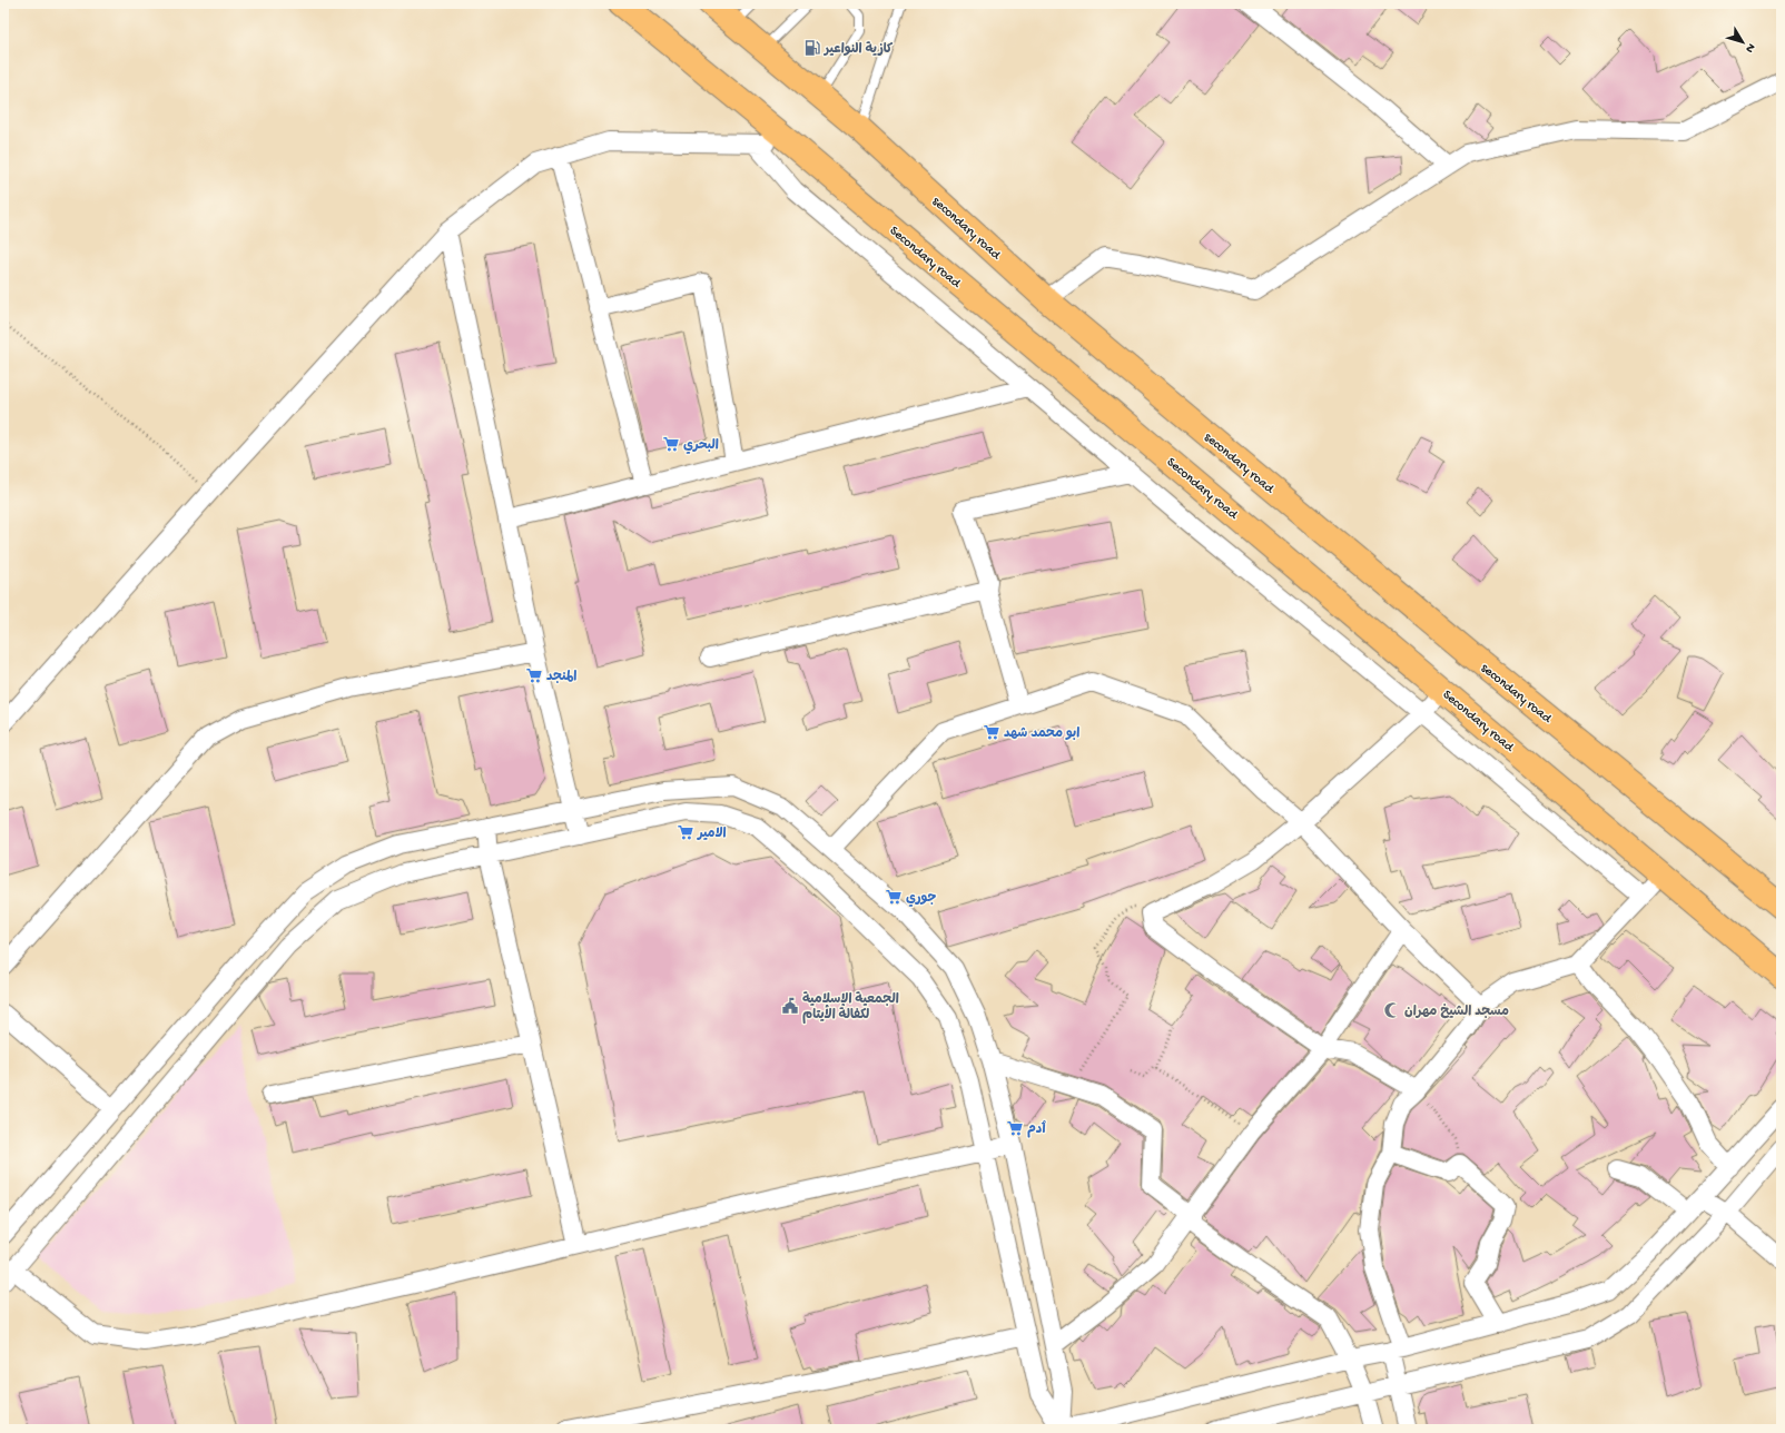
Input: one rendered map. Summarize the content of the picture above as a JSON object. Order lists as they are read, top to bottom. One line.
{"streets":{"main road":["secondary road","Secondary road"]},"places":{"fuel station":["كازية النواعير"],"supermarket":["البحري","المنجد","ابو محمد شهد","الامير","جوري","ٱدم"],"public building":["الجمعية الإسلامية لكفالة الأيتام"],"mosque":["مسجد الشيخ مهران"]},"north":"bottom right"}
